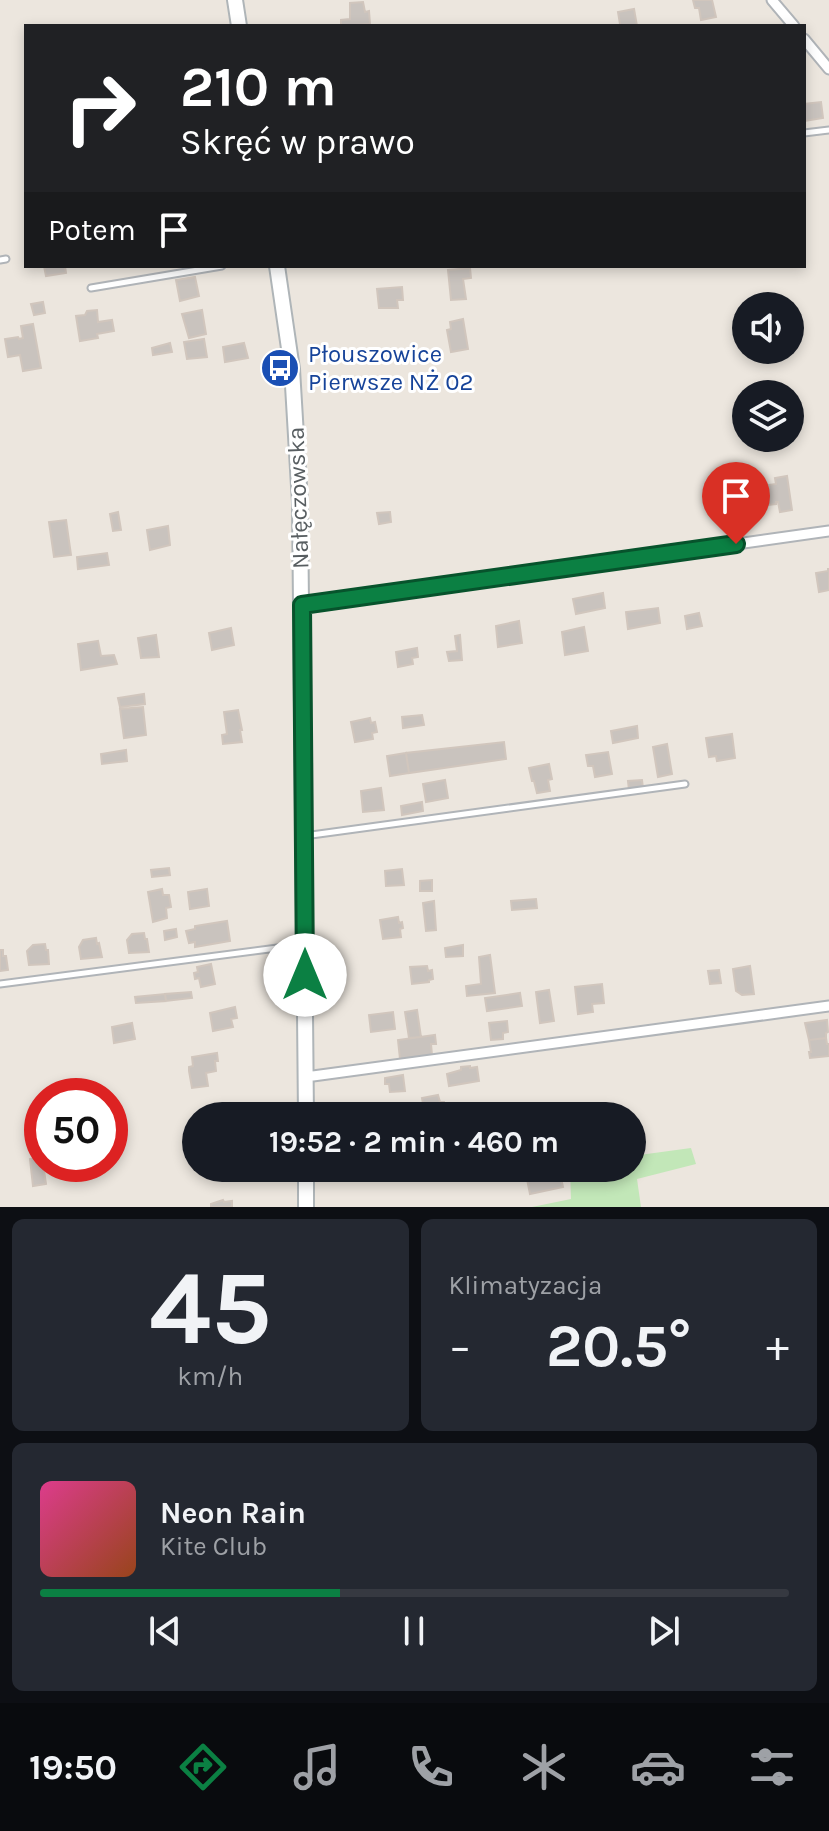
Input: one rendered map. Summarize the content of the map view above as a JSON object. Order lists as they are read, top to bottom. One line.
{"streets":{"main road":["Nałęczowska"]},"places":{"bus stop":["Płouszowice Pierwsze NŻ 02"]},"page":{"turn":["210 m","Skręć w prawo"],"then":"Potem","limit":"50","trip":"19:52 · 2 min · 460 m","tile":[["45","km/h"],"Klimatyzacja"],"heat":["−","20.5°","+"],"song":["Neon Rain","Kite Club"],"tabs":"19:50"}}
